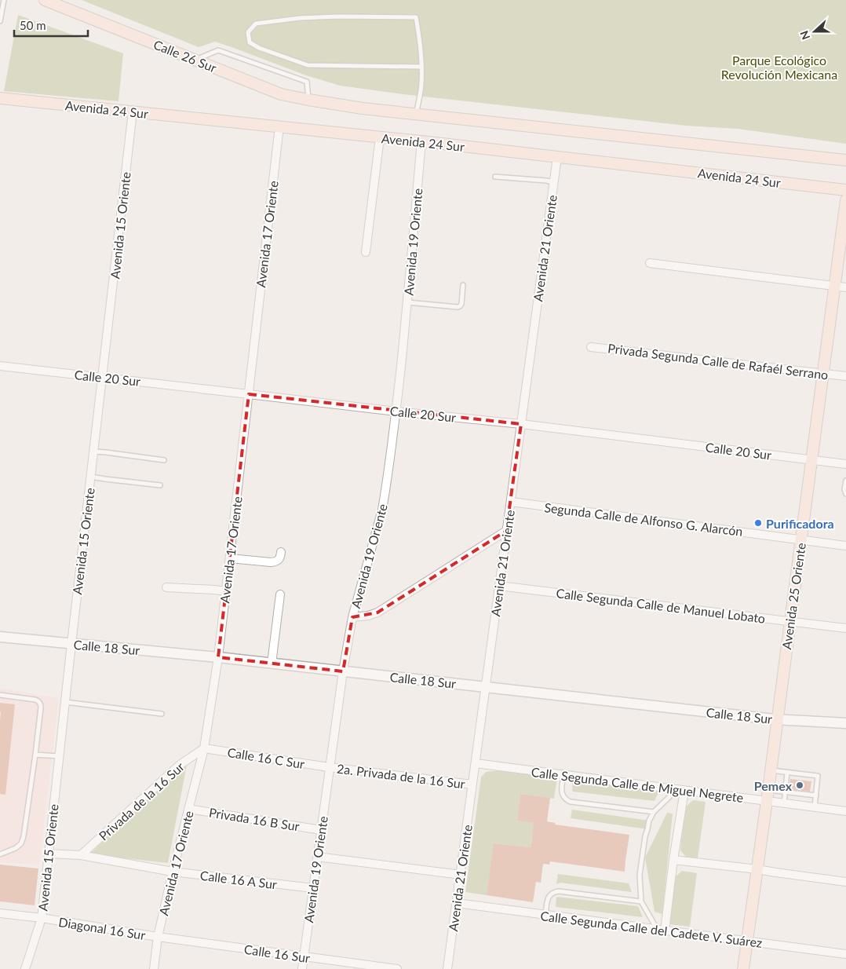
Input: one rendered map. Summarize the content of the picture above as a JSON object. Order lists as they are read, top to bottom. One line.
{"streets":{"main road":["Calle 26 Sur","Avenida 24 Sur","Avenida 25 Oriente"],"street":["Avenida 15 Oriente","Avenida 17 Oriente","Avenida 19 Oriente","Avenida 21 Oriente","Privada Segunda Calle de Rafaél Serrano","Calle 20 Sur","Segunda Calle de Alfonso G. Alarcón","Calle Segunda Calle de Manuel Lobato","Calle 18 Sur","Calle 16 C Sur","2a. Privada de la 16 Sur","Calle Segunda Calle de Miguel Negrete","Privada de la 16 Sur","Privada 16 B Sur","Calle 16 A Sur","Diagonal 16 Sur","Calle Segunda Calle del Cadete V. Suárez","Calle 16 Sur"]},"crossings":[["Avenida 24 Sur","Avenida 15 Oriente"],["Avenida 24 Sur","Avenida 17 Oriente"],["Avenida 24 Sur","Avenida 19 Oriente"],["Avenida 24 Sur","Avenida 21 Oriente"],["Avenida 15 Oriente","Calle 20 Sur"],["Avenida 15 Oriente","Calle 18 Sur"],["Avenida 15 Oriente","Calle 16 A Sur"],["Avenida 15 Oriente","Diagonal 16 Sur"],["Avenida 17 Oriente","Calle 20 Sur"],["Avenida 17 Oriente","Calle 18 Sur"],["Avenida 17 Oriente","Calle 16 C Sur"],["Avenida 17 Oriente","Privada de la 16 Sur"],["Avenida 17 Oriente","Privada 16 B Sur"],["Avenida 17 Oriente","Calle 16 A Sur"],["Avenida 17 Oriente","Diagonal 16 Sur"],["Avenida 17 Oriente","Calle 16 Sur"],["Avenida 19 Oriente","Calle 20 Sur"],["Avenida 19 Oriente","Calle 18 Sur"],["Avenida 19 Oriente","Calle 16 C Sur"],["Avenida 19 Oriente","2a. Privada de la 16 Sur"],["Avenida 19 Oriente","Privada 16 B Sur"],["Avenida 19 Oriente","Calle 16 A Sur"],["Avenida 19 Oriente","Calle 16 Sur"],["Avenida 21 Oriente","Calle 20 Sur"],["Avenida 21 Oriente","Segunda Calle de Alfonso G. Alarcón"],["Avenida 21 Oriente","Calle Segunda Calle de Manuel Lobato"],["Avenida 21 Oriente","Calle 18 Sur"],["Avenida 21 Oriente","2a. Privada de la 16 Sur"],["Avenida 21 Oriente","Calle Segunda Calle de Miguel Negrete"],["Avenida 21 Oriente","Calle Segunda Calle del Cadete V. Suárez"],["Privada Segunda Calle de Rafaél Serrano","Avenida 25 Oriente"],["Calle 20 Sur","Avenida 25 Oriente"],["Segunda Calle de Alfonso G. Alarcón","Avenida 25 Oriente"],["Avenida 25 Oriente","Calle Segunda Calle de Manuel Lobato"],["Avenida 25 Oriente","Calle 18 Sur"],["Avenida 25 Oriente","Calle Segunda Calle de Miguel Negrete"],["Avenida 25 Oriente","Calle Segunda Calle del Cadete V. Suárez"],["Calle 16 C Sur","2a. Privada de la 16 Sur"],["Calle 16 C Sur","Privada de la 16 Sur"],["Privada de la 16 Sur","Calle 16 A Sur"],["Diagonal 16 Sur","Calle 16 Sur"]],"parks":["Parque Ecológico Revolución Mexicana"],"places":["Purificadora","Pemex"],"scale_bar":"50 m","north":"left"}
